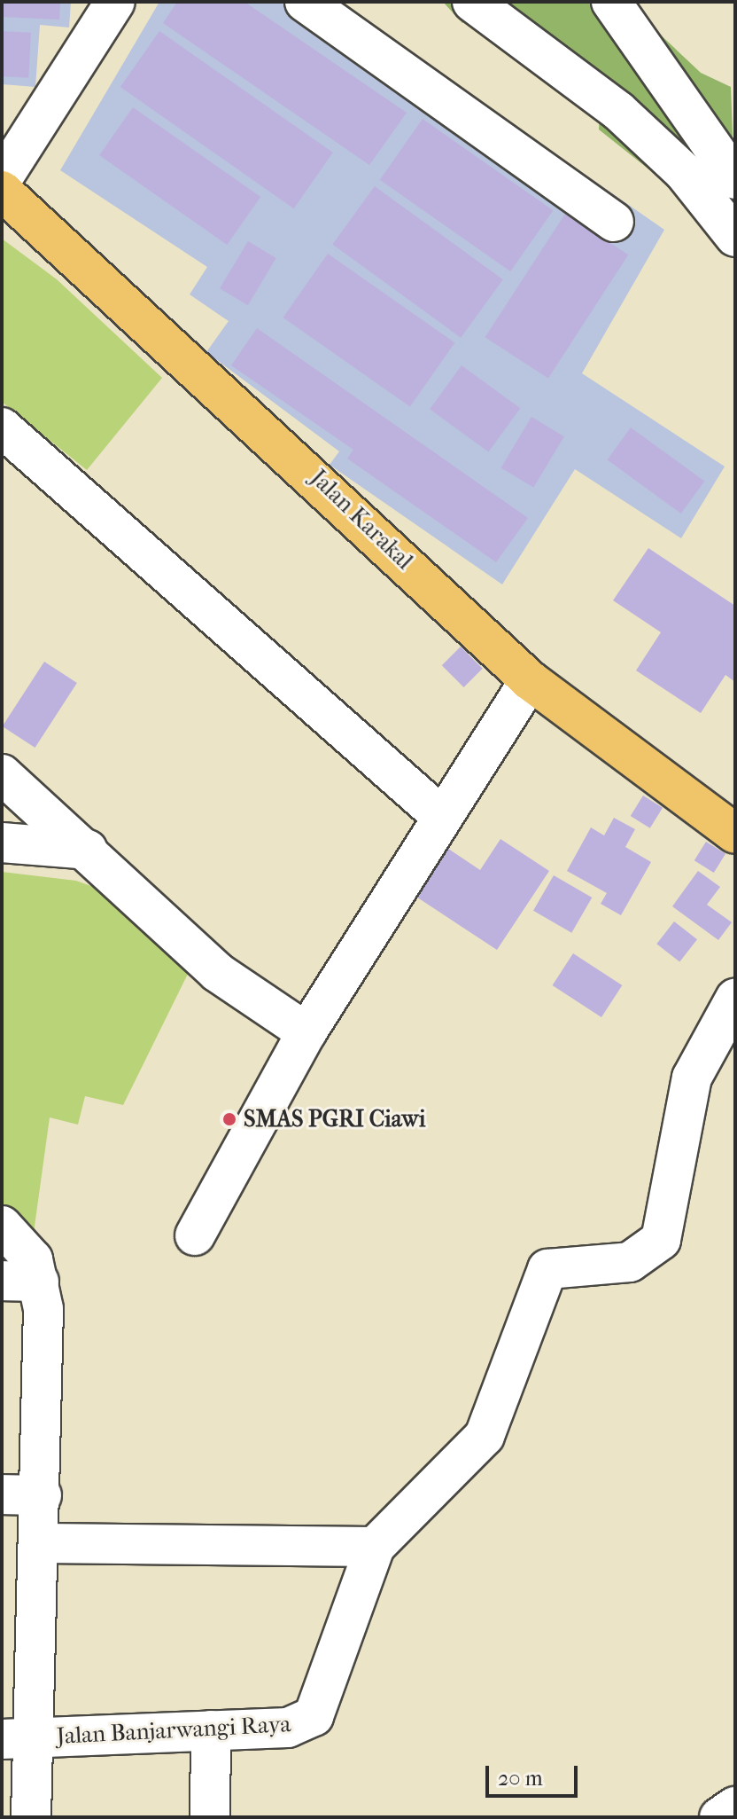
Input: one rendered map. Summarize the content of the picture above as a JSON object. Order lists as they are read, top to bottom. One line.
{"streets":{"main road":["Jalan Karakal"],"street":["Jalan Banjarwangi Raya"]},"places":["SMAS PGRI Ciawi"],"scale_bar":"20 m"}
